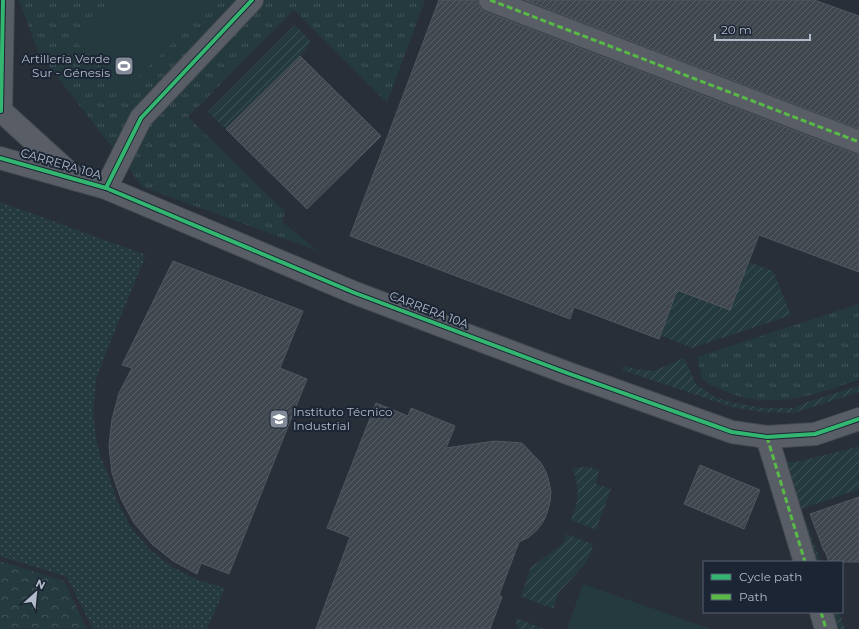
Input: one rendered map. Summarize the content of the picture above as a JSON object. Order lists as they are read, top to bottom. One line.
{"streets":{"street":["CARRERA 10A"]},"places":{"sports":["Artillería Verde Sur - Génesis"],"school or university":["Instituto Técnico Industrial"]},"legend":["Cycle path","Path"],"scale_bar":"20 m","north":"top right"}
